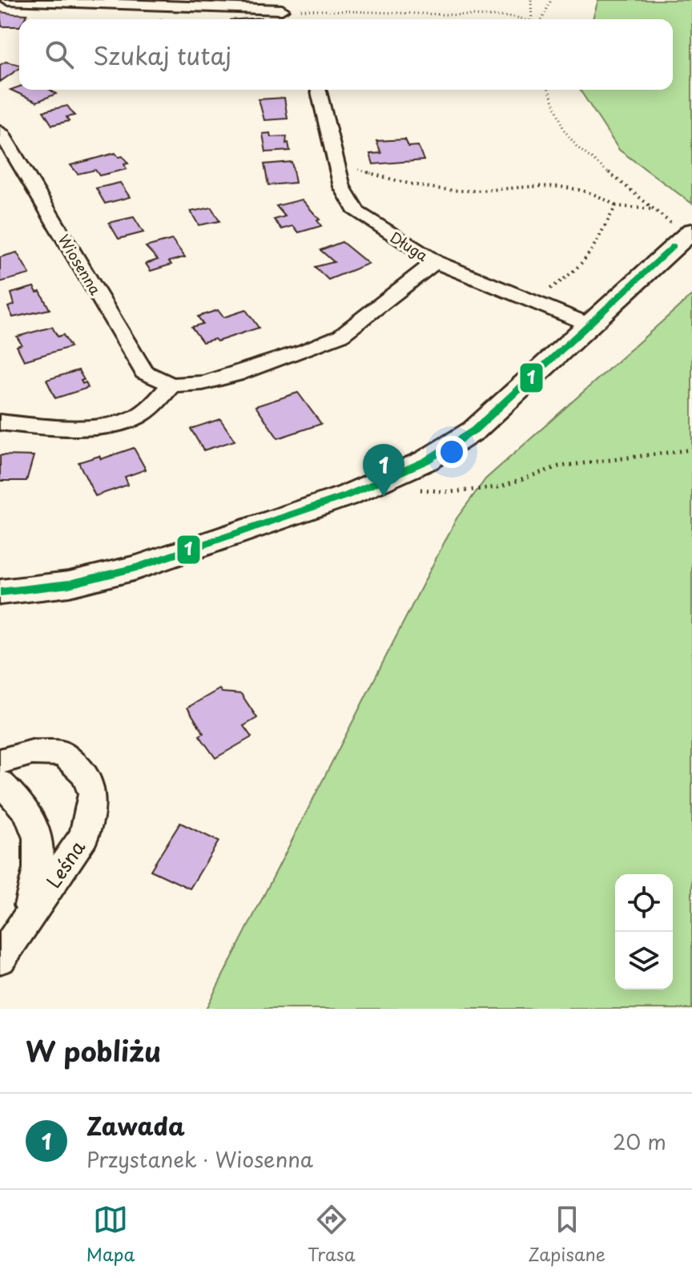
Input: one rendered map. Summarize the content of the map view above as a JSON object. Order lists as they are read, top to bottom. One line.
{"streets":{"street":["Długa","Wiosenna","Leśna"]},"lines":["transit line 1"],"page":{"search":"Szukaj tutaj","pins":"1","heading":"W pobliżu","list":[{"mark":"1","name":"Zawada","note":"Przystanek · Wiosenna","value":"20 m"}],"nav":["Mapa","Trasa","Zapisane"]}}
